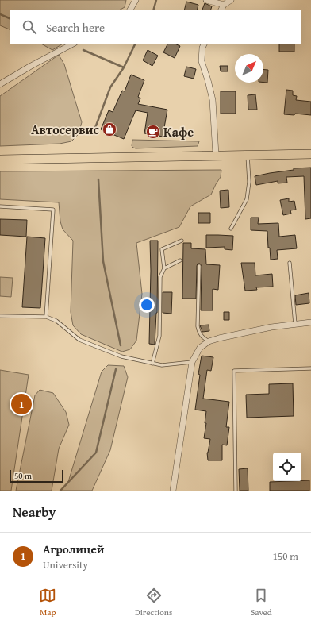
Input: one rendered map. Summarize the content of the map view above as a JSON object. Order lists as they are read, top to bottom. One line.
{"places":{"shop":["Автосервис"],"cafe":["Кафе"]},"scale_bar":"50 m","north":"top right","page":{"search":"Search here","pins":"1","scale":"50 m","heading":"Nearby","list":[{"mark":"1","name":"Агролицей","note":"University","value":"150 m"}],"nav":["Map","Directions","Saved"]}}
